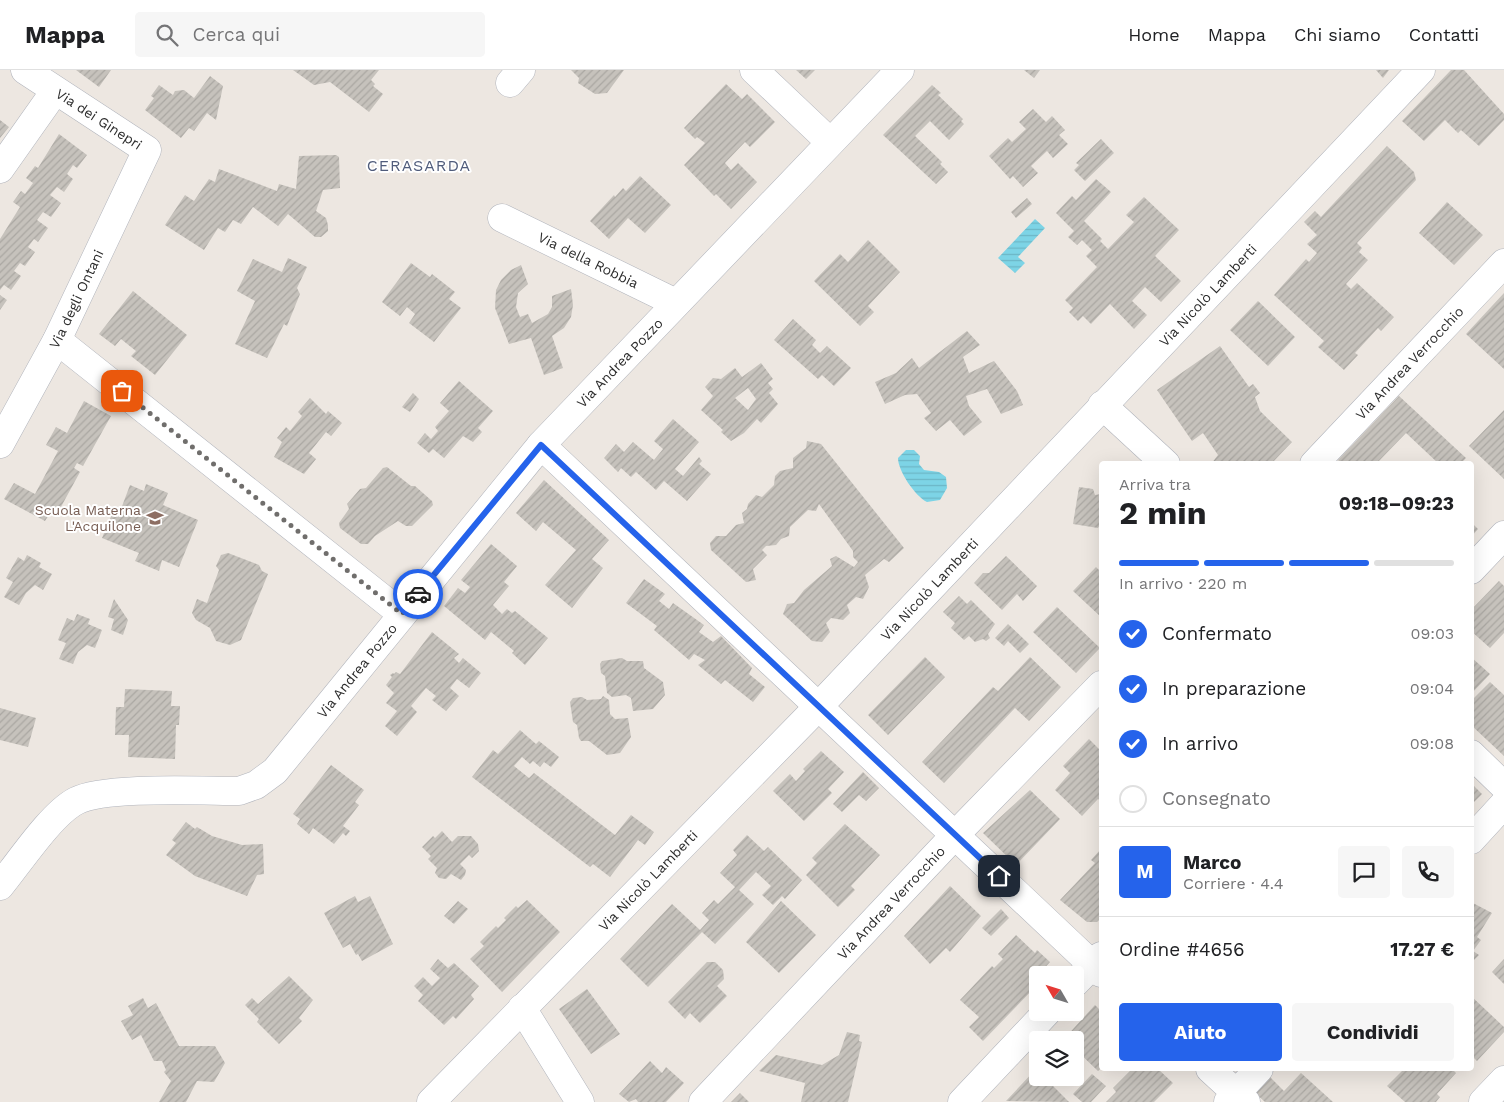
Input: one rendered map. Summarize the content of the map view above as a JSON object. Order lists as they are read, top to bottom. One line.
{"streets":{"street":["Via dei Ginepri","Via della Robbia","Via Nicolò Lamberti","Via degli Ontani","Via Andrea Pozzo","Via Andrea Verrocchio"]},"crossings":[["Via dei Ginepri","Via degli Ontani"],["Via della Robbia","Via Andrea Pozzo"]],"districts":["CERASARDA"],"places":{"school or university":["Scuola Materna L'Acquilone"]},"north":"top left","page":{"header":"Mappa","search":"Cerca qui","nav":["Home","Mappa","Chi siamo","Contatti"],"heading":["2 min","Arriva tra","09:18–09:23"],"panel":["Marco","Corriere · 4.4","Ordine #4656","17.27 €"],"bar":"In arrivo · 220 m","list":[["Confermato","09:03"],["In preparazione","09:04"],["In arrivo","09:08"],"Consegnato"],"round":"M","buttons":["Aiuto","Condividi"]}}
